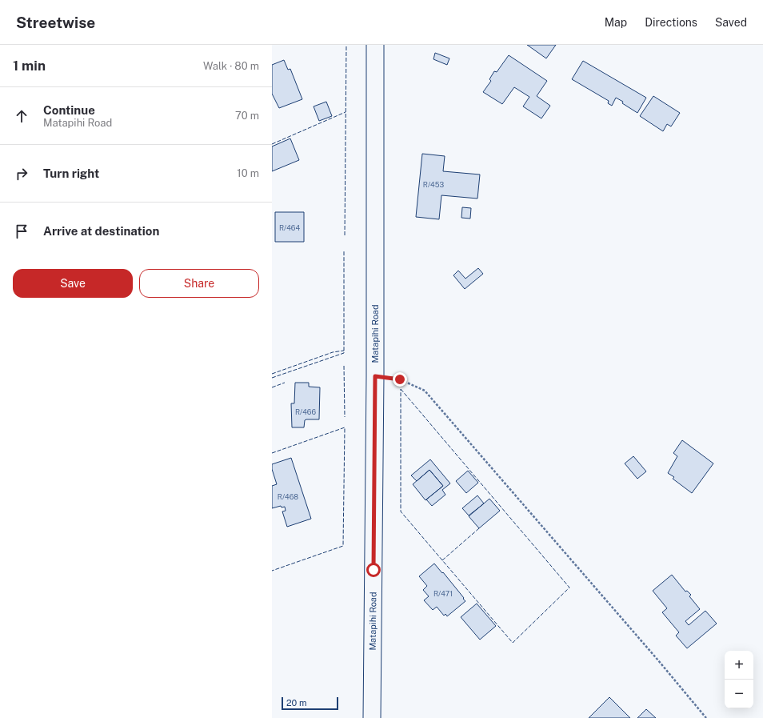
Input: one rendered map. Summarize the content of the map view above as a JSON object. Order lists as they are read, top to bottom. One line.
{"streets":{"street":["Matapihi Road"]},"house_numbers":["R/453","R/464","R/466","R/468","R/471"],"scale_bar":"20 m","page":{"header":"Streetwise","nav":["Map","Directions","Saved"],"heading":["1 min","Walk · 80 m"],"list":[["Continue","Matapihi Road","70 m"],["Turn right","10 m"],"Arrive at destination"],"buttons":["Save","Share"],"map_buttons":["+","−"],"scale":"20 m"}}
